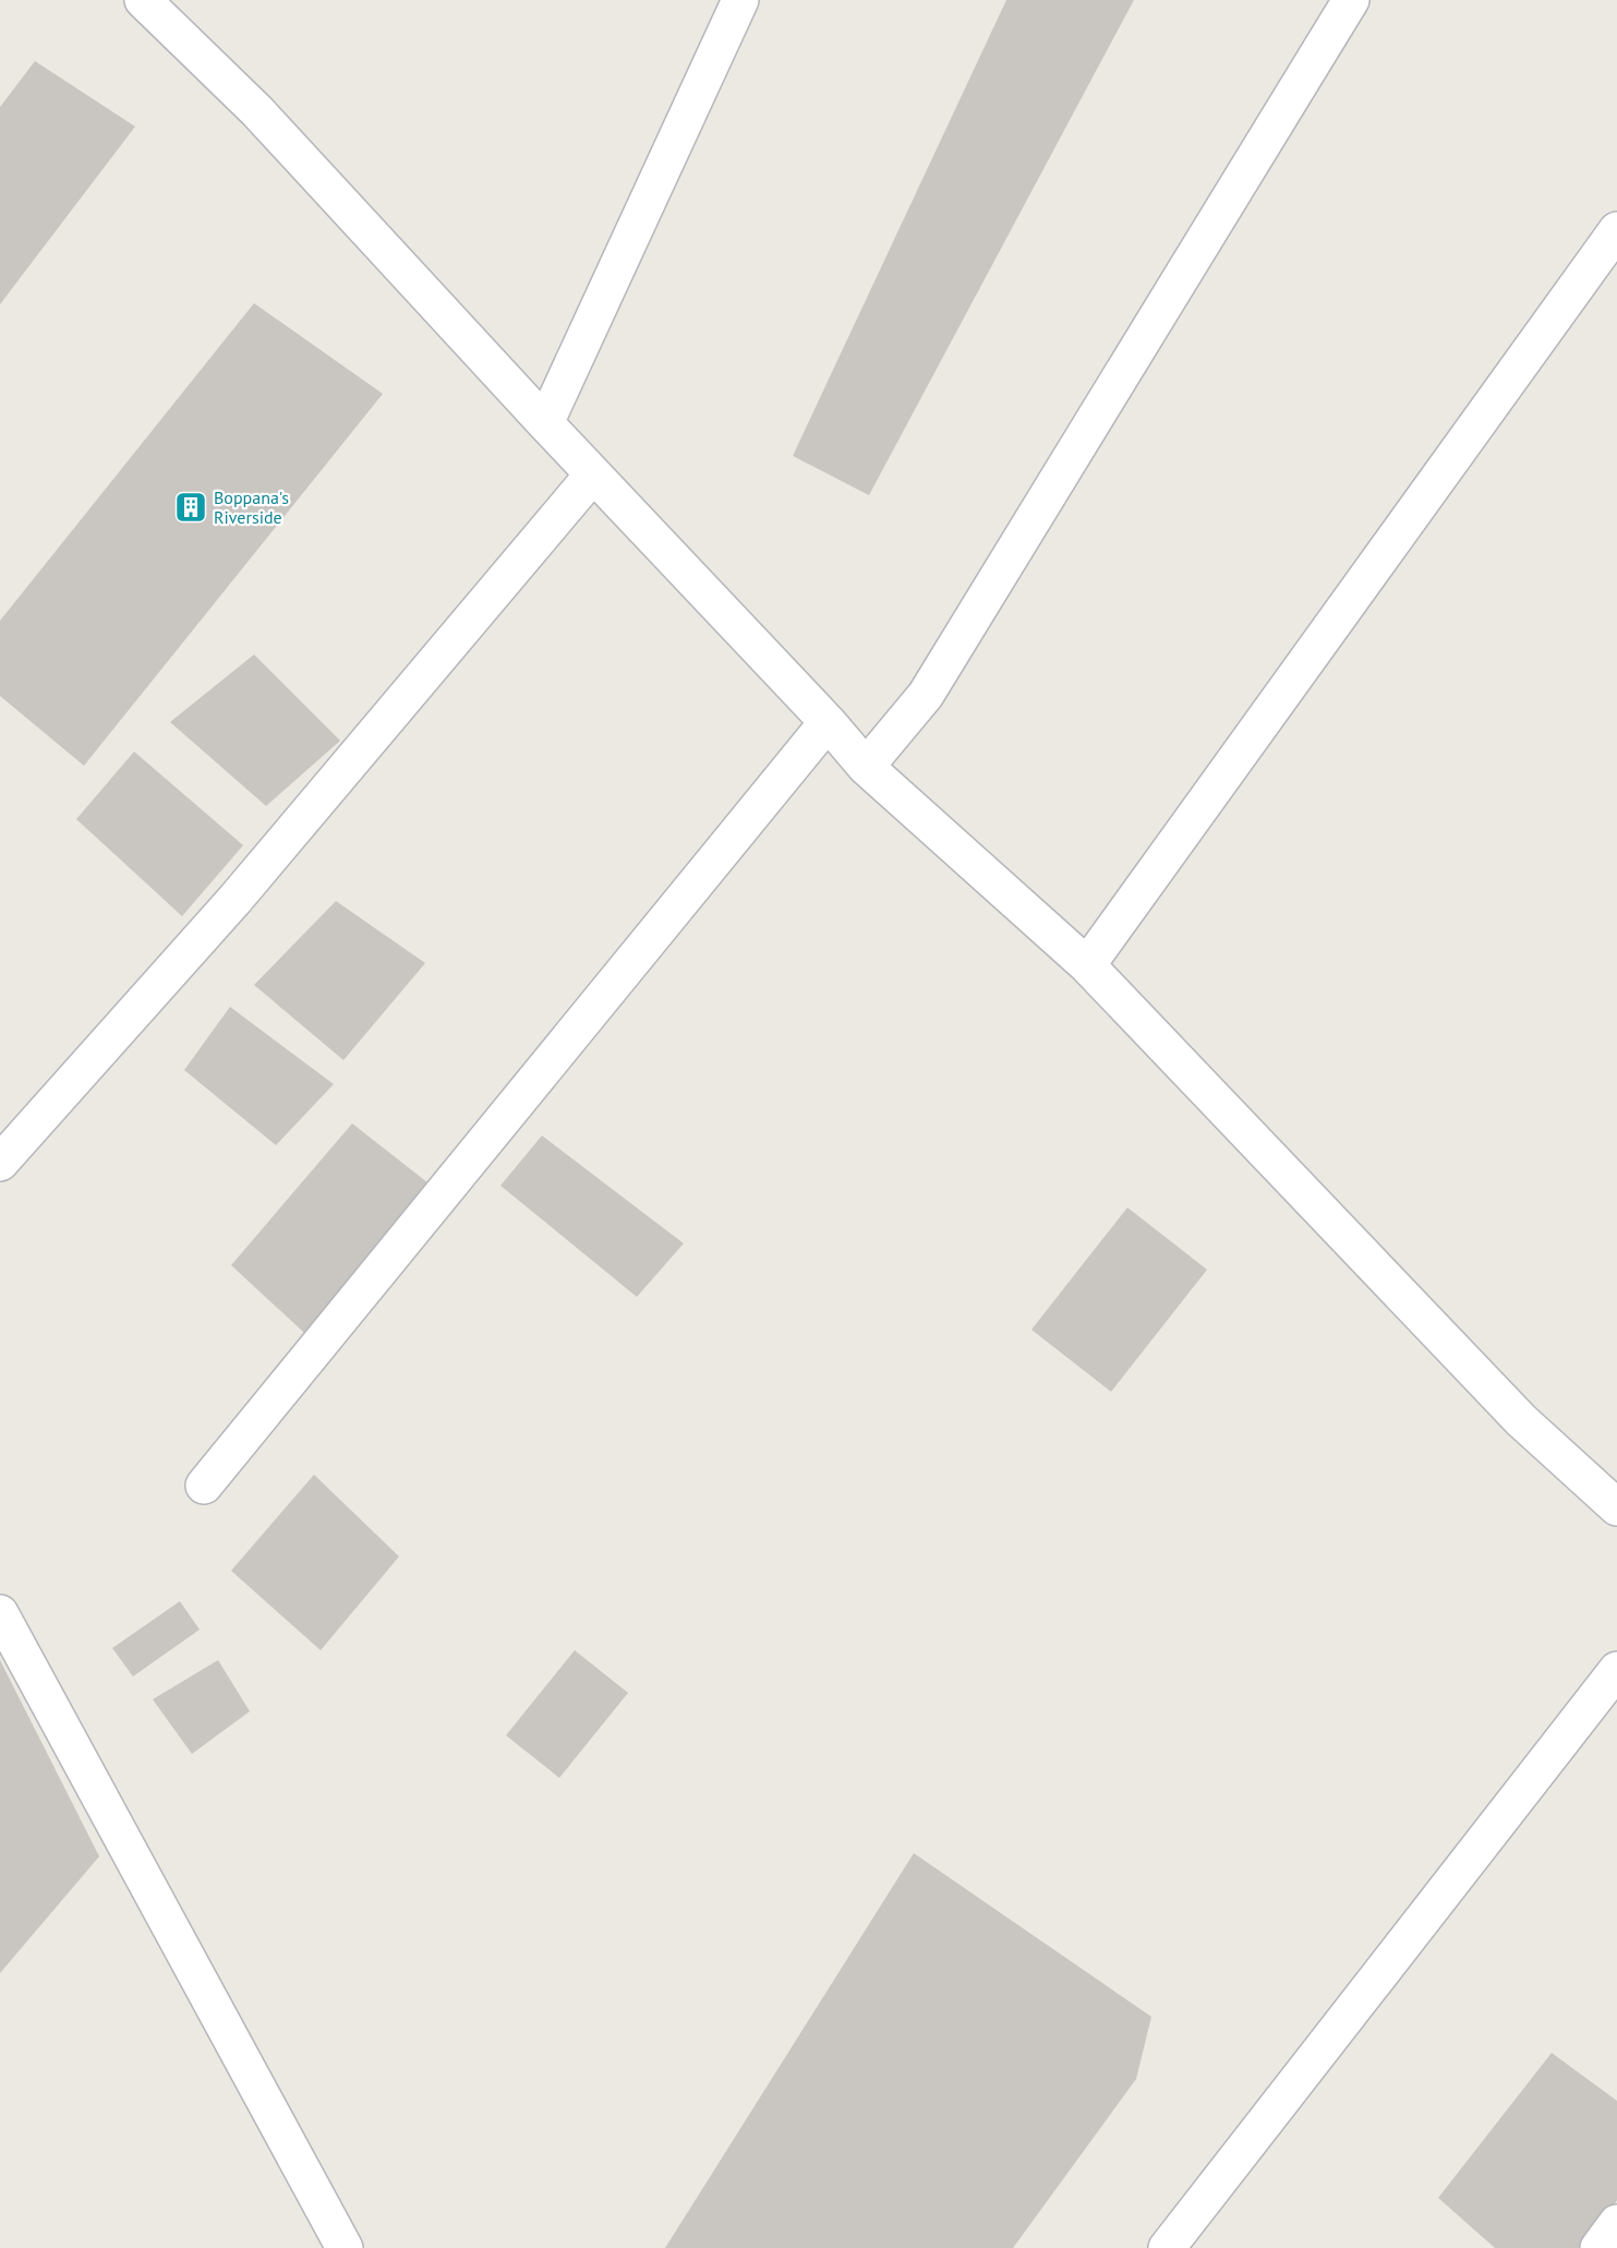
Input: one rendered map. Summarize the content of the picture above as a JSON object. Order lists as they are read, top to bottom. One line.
{"places":{"building":["Boppana's Riverside"]}}
